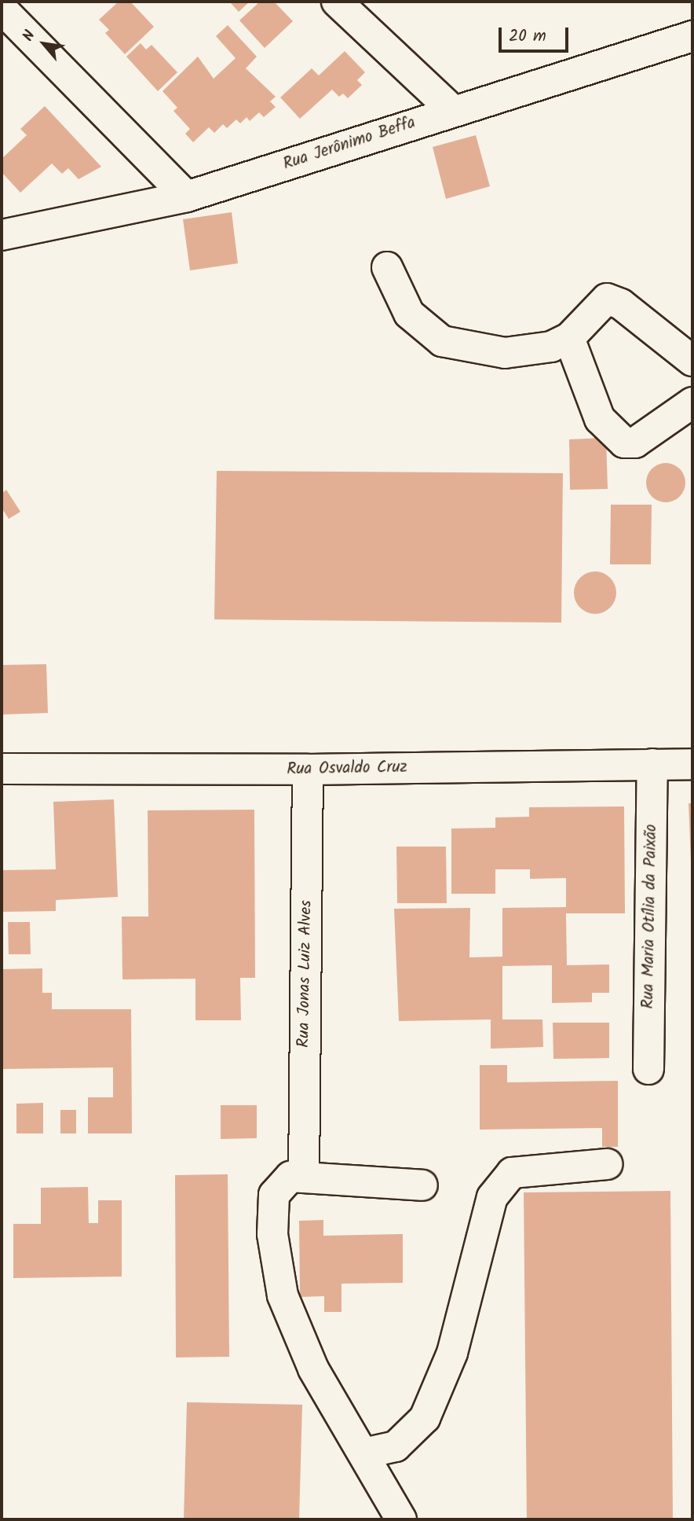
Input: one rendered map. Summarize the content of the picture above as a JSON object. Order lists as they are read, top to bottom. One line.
{"streets":{"main road":["Rua Jerônimo Beffa","Rua Osvaldo Cruz","Rua Maria Otília da Paixão","Rua Jonas Luiz Alves"]},"crossings":[["Rua Osvaldo Cruz","Rua Maria Otília da Paixão"],["Rua Osvaldo Cruz","Rua Jonas Luiz Alves"]],"scale_bar":"20 m","north":"top left"}
